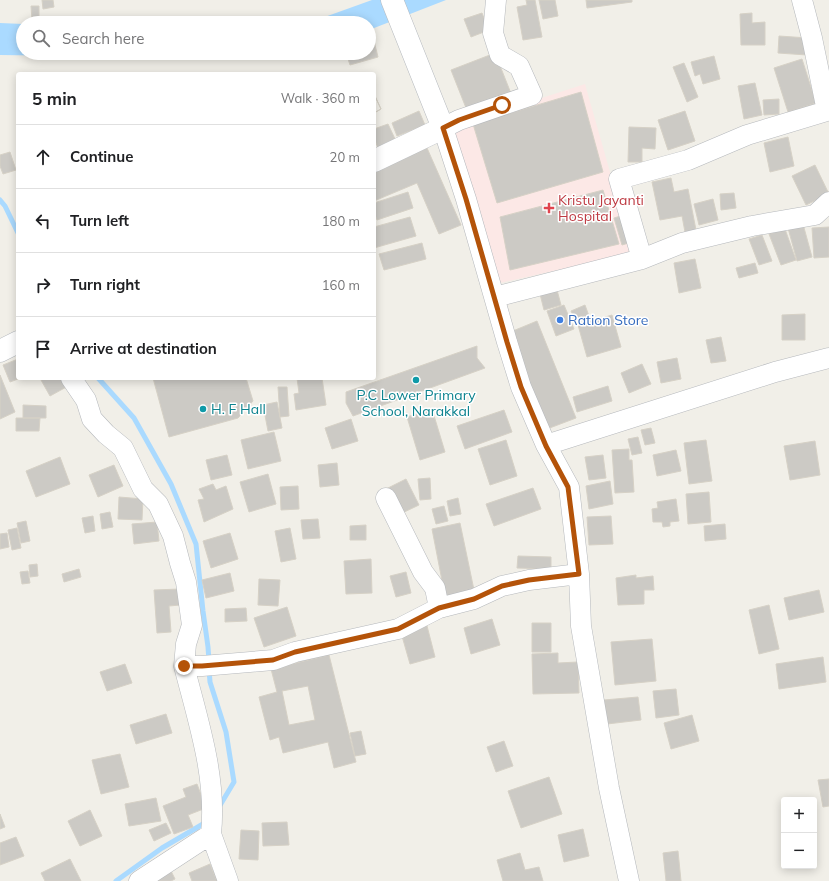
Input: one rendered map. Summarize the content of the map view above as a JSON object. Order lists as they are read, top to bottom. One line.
{"places":{"health":["Kristu Jayanti Hospital"],"other":["Ration Store","P.C Lower Primary School, Narakkal","H. F Hall"]},"page":{"search":"Search here","heading":["5 min","Walk · 360 m"],"list":[["Continue","20 m"],["Turn left","180 m"],["Turn right","160 m"],"Arrive at destination"],"map_buttons":["+","−"]}}
